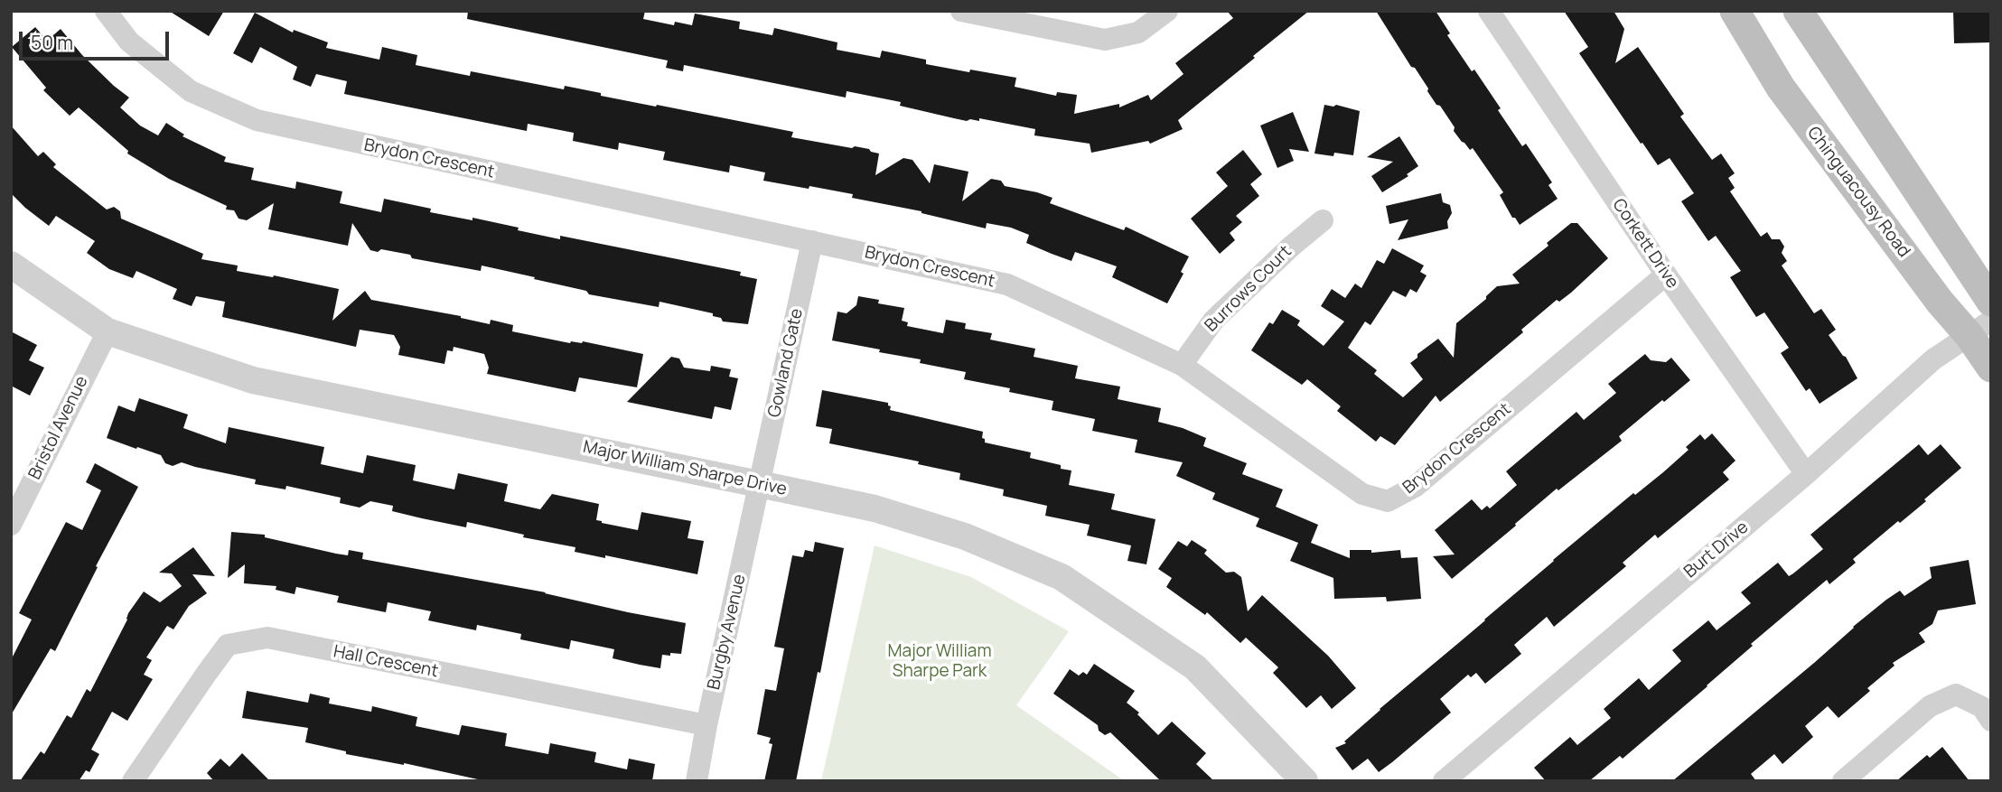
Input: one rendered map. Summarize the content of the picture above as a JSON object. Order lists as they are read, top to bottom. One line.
{"streets":{"main road":["Chinguacousy Road"],"street":["Brydon Crescent","Corkett Drive","Burrows Court","Gowland Gate","Bristol Avenue","Major William Sharpe Drive","Burt Drive","Burgby Avenue","Hall Crescent"]},"crossings":[["Brydon Crescent","Corkett Drive"],["Brydon Crescent","Burrows Court"],["Brydon Crescent","Gowland Gate"],["Chinguacousy Road","Burt Drive"],["Corkett Drive","Burt Drive"],["Gowland Gate","Major William Sharpe Drive"],["Gowland Gate","Burgby Avenue"],["Bristol Avenue","Major William Sharpe Drive"],["Major William Sharpe Drive","Burgby Avenue"],["Burgby Avenue","Hall Crescent"]],"parks":["Major William Sharpe Park"],"scale_bar":"50 m"}
